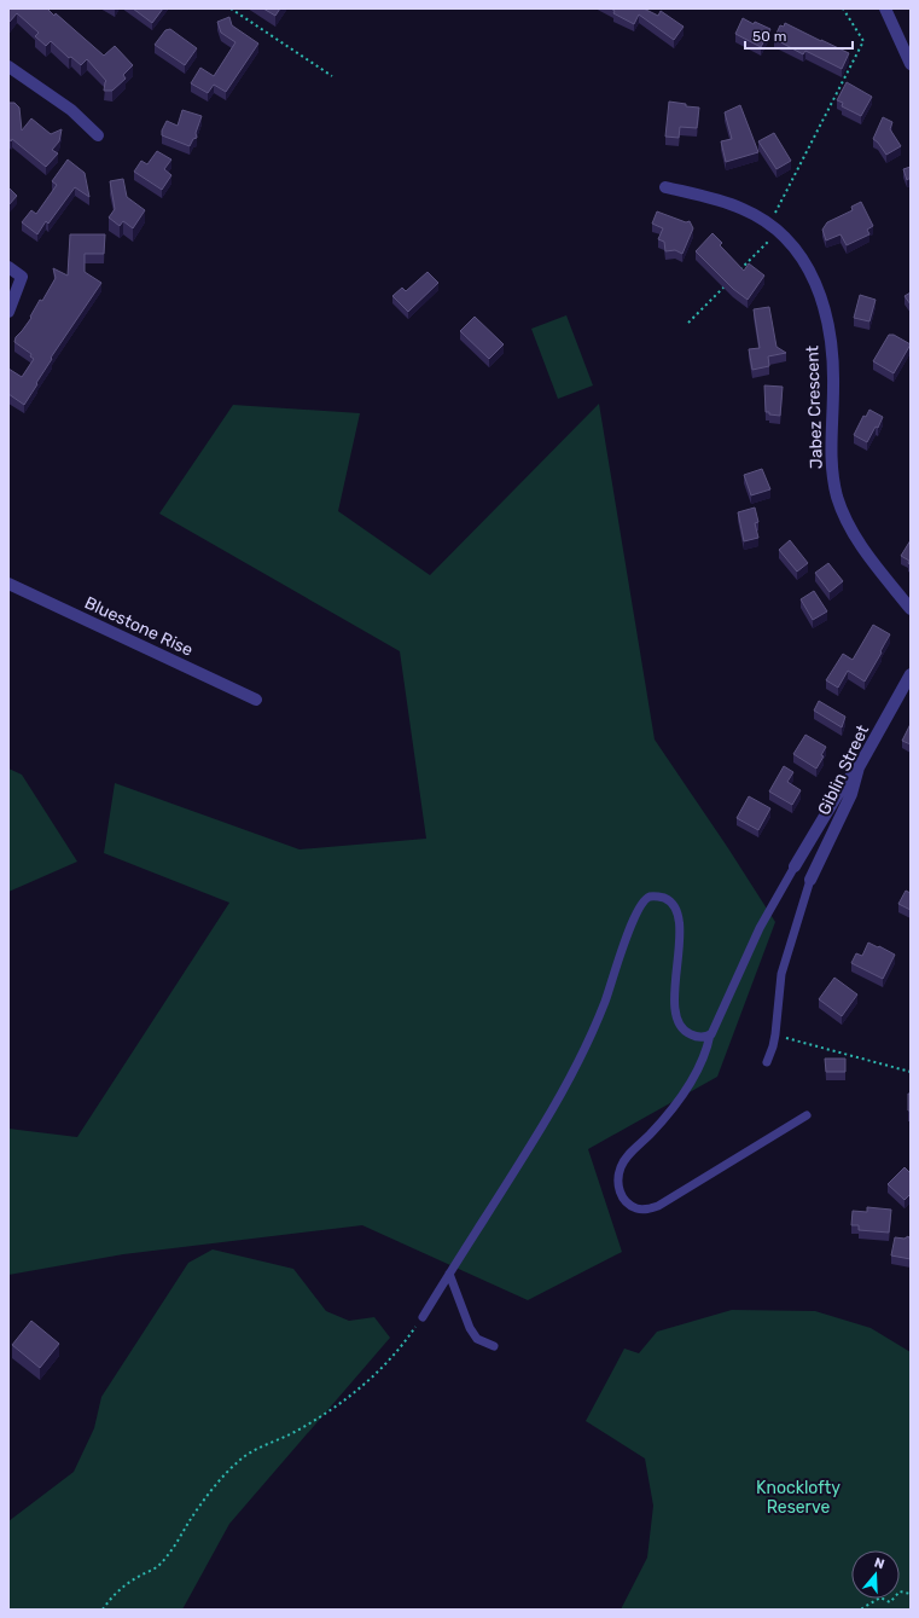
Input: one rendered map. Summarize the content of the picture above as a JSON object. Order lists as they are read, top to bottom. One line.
{"streets":{"street":["Jabez Crescent","Bluestone Rise","Giblin Street"]},"parks":["Knocklofty Reserve"],"scale_bar":"50 m","north":"top"}
